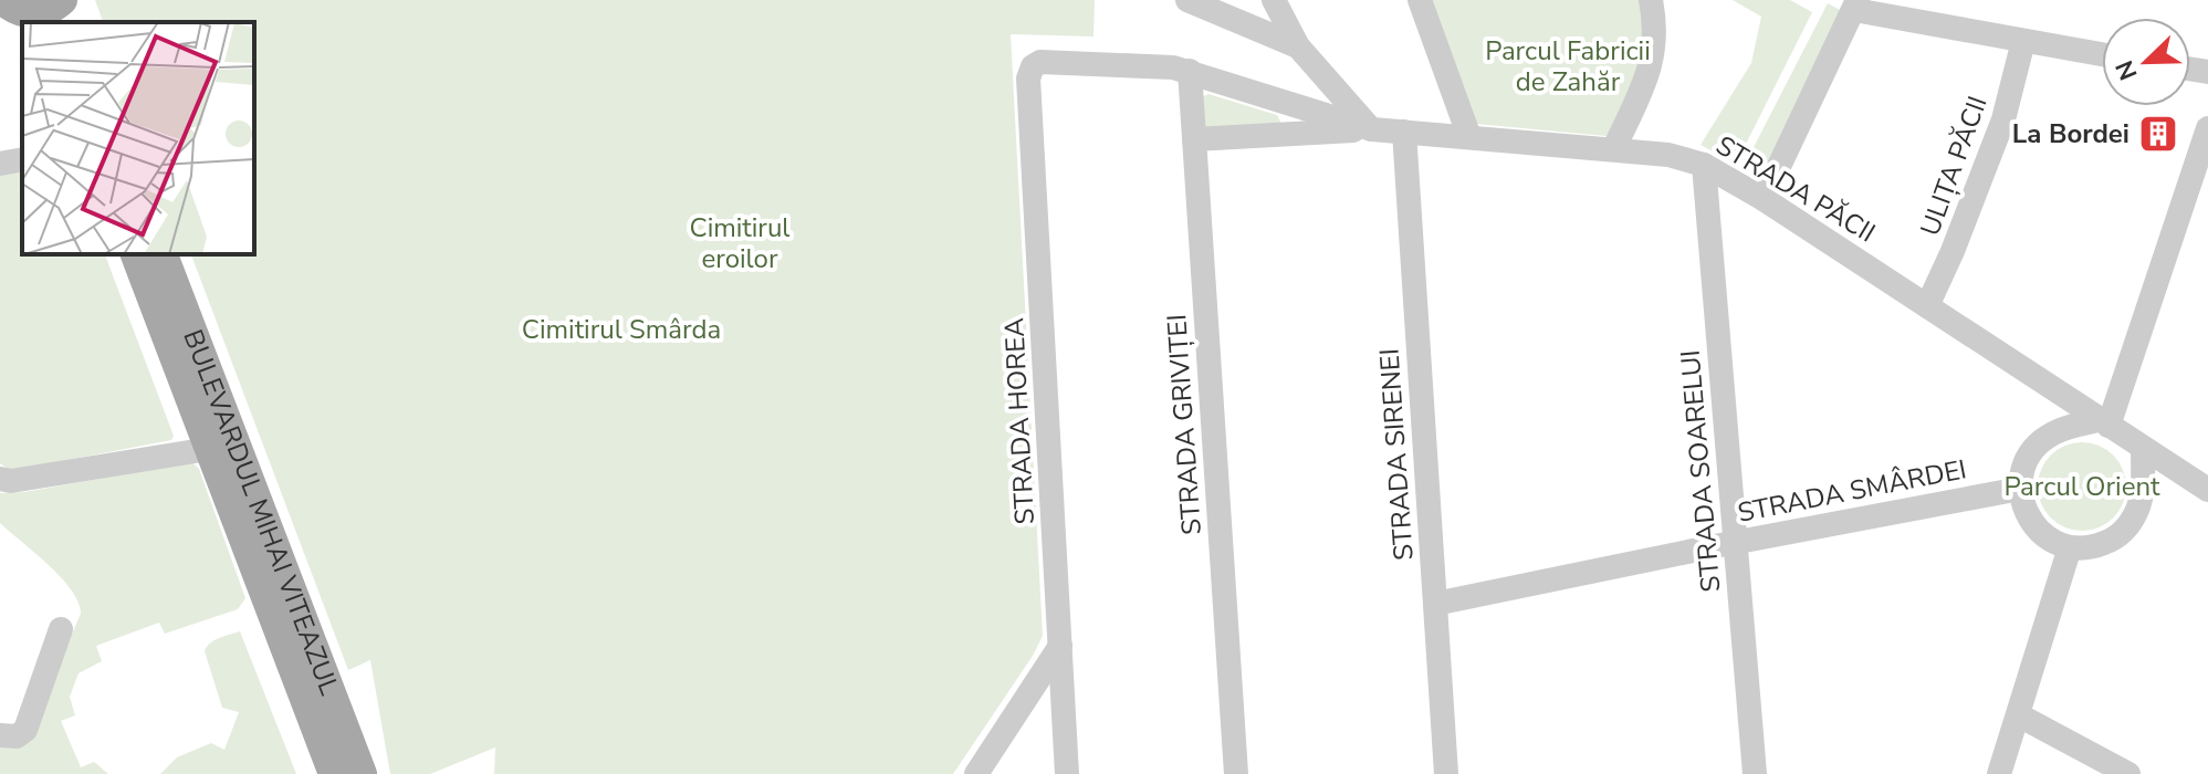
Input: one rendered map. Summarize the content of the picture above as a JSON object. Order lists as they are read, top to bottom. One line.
{"streets":{"main road":["BULEVARDUL MIHAI VITEAZUL"],"street":["ULIȚA PĂCII","STRADA PĂCII","STRADA HOREA","STRADA GRIVIȚEI","STRADA SIRENEI","STRADA SOARELUI","STRADA SMÂRDEI"]},"crossings":[["ULIȚA PĂCII","STRADA PĂCII"],["STRADA PĂCII","STRADA HOREA"],["STRADA PĂCII","STRADA GRIVIȚEI"],["STRADA PĂCII","STRADA SIRENEI"],["STRADA PĂCII","STRADA SOARELUI"],["STRADA PĂCII","STRADA SMÂRDEI"],["STRADA SIRENEI","STRADA SMÂRDEI"],["STRADA SOARELUI","STRADA SMÂRDEI"]],"parks":["Parcul Fabricii de Zahăr","Cimitirul eroilor","Cimitirul Smârda","Parcul Orient"],"places":{"building":["La Bordei"]},"north":"bottom left"}
